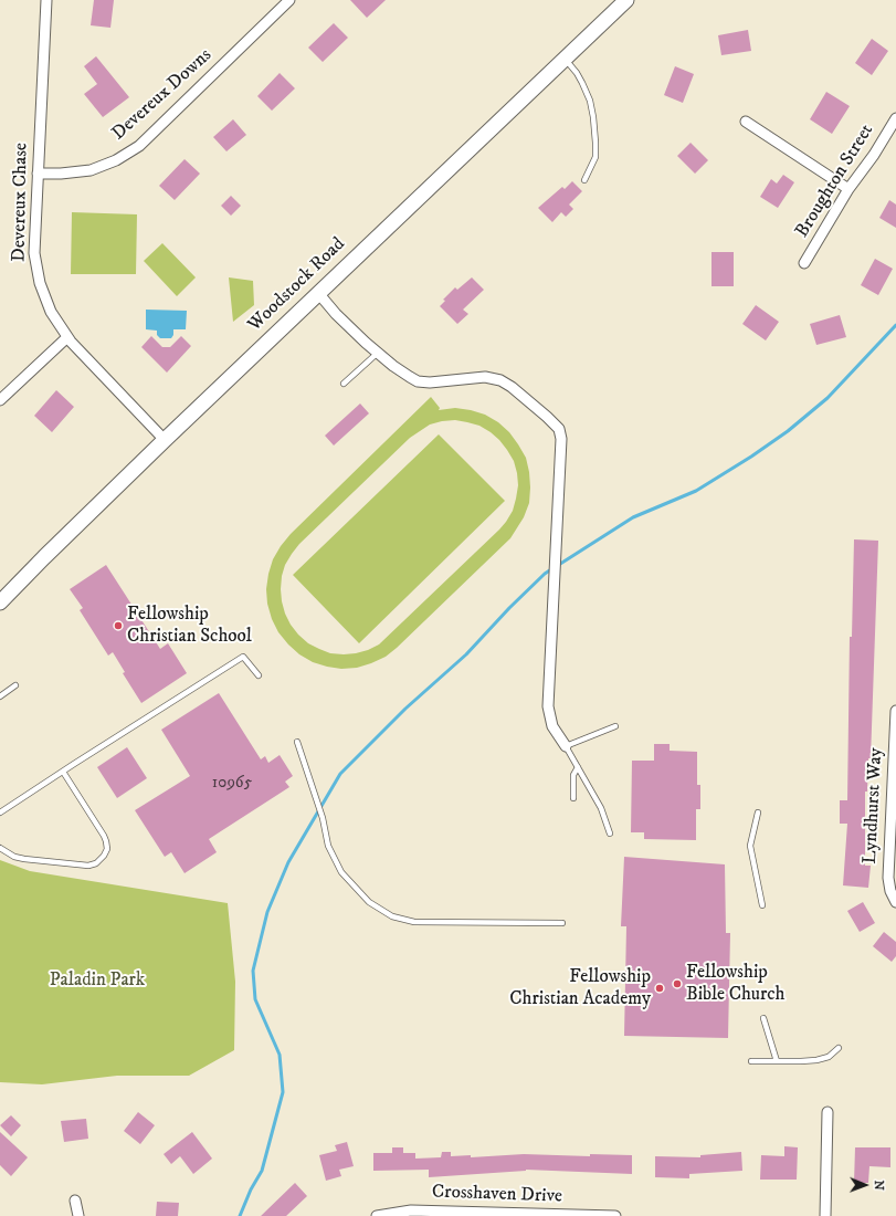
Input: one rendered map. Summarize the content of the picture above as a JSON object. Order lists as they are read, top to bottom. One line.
{"streets":{"street":["Devereux Downs","Broughton Street","Devereux Chase","Woodstock Road","Lyndhurst Way","Crosshaven Drive"]},"crossings":[["Devereux Downs","Devereux Chase"],["Devereux Chase","Woodstock Road"]],"parks":["Paladin Park"],"places":["Fellowship Christian School","Fellowship Bible Church","Fellowship Christian Academy"],"house_numbers":["10965"],"north":"right"}
